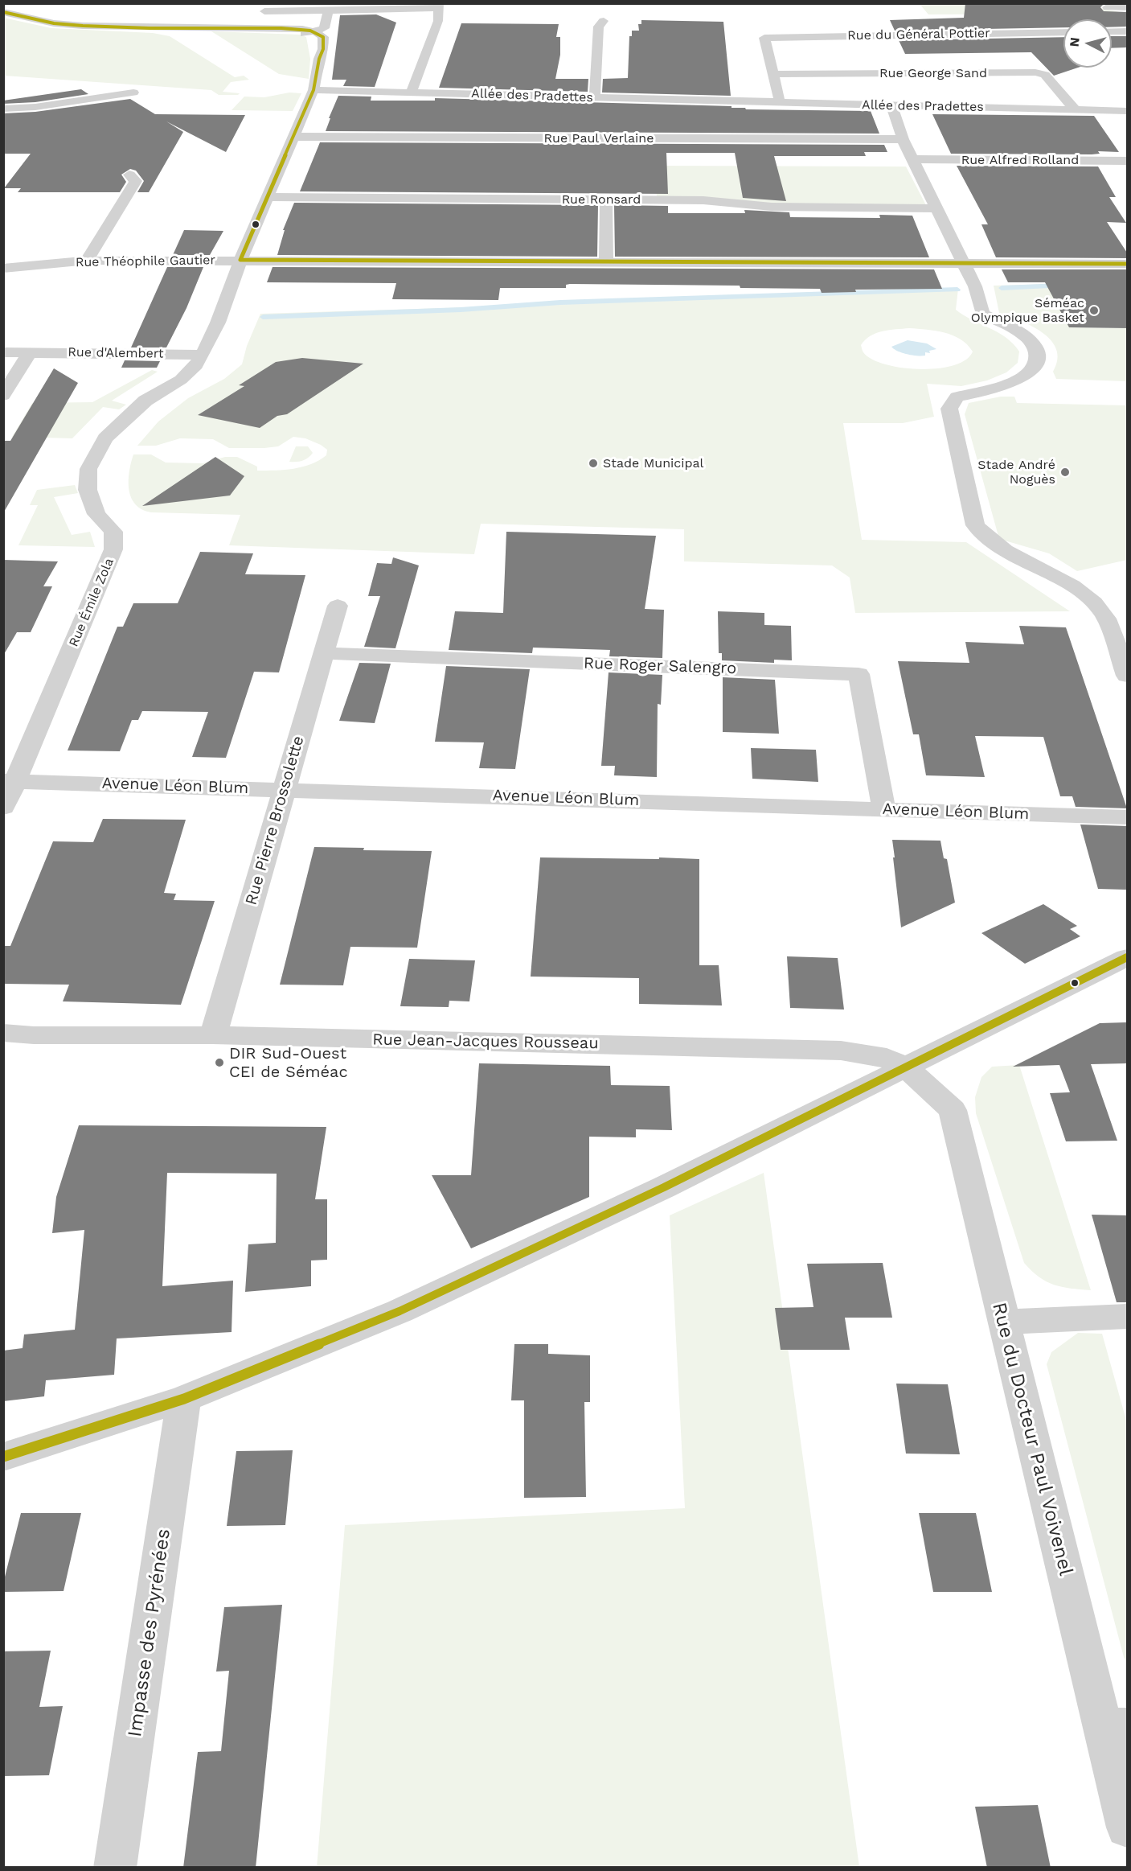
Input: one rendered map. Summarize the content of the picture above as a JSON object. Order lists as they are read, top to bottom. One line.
{"streets":{"street":["Rue du Général Pottier","Rue George Sand","Allée des Pradettes","Rue Paul Verlaine","Rue Alfred Rolland","Rue Ronsard","Rue Théophile Gautier","Rue d'Alembert","Rue Émile Zola","Rue Roger Salengro","Avenue Léon Blum","Rue Pierre Brossolette","Rue Jean-Jacques Rousseau","Rue du Docteur Paul Voivenel","Impasse des Pyrénées"]},"crossings":[["Rue du Général Pottier","Rue George Sand"],["Rue George Sand","Allée des Pradettes"],["Allée des Pradettes","Rue Émile Zola"],["Rue Paul Verlaine","Rue Émile Zola"],["Rue Ronsard","Rue Émile Zola"],["Rue Théophile Gautier","Rue Émile Zola"],["Rue d'Alembert","Rue Émile Zola"],["Rue Émile Zola","Avenue Léon Blum"],["Rue Roger Salengro","Avenue Léon Blum"],["Rue Roger Salengro","Rue Pierre Brossolette"],["Avenue Léon Blum","Rue Pierre Brossolette"],["Rue Pierre Brossolette","Rue Jean-Jacques Rousseau"],["Rue Jean-Jacques Rousseau","Rue du Docteur Paul Voivenel"]],"places":["Séméac Olympique Basket","Stade Municipal","Stade André Noguès","DIR Sud-Ouest CEI de Séméac"],"north":"left"}
